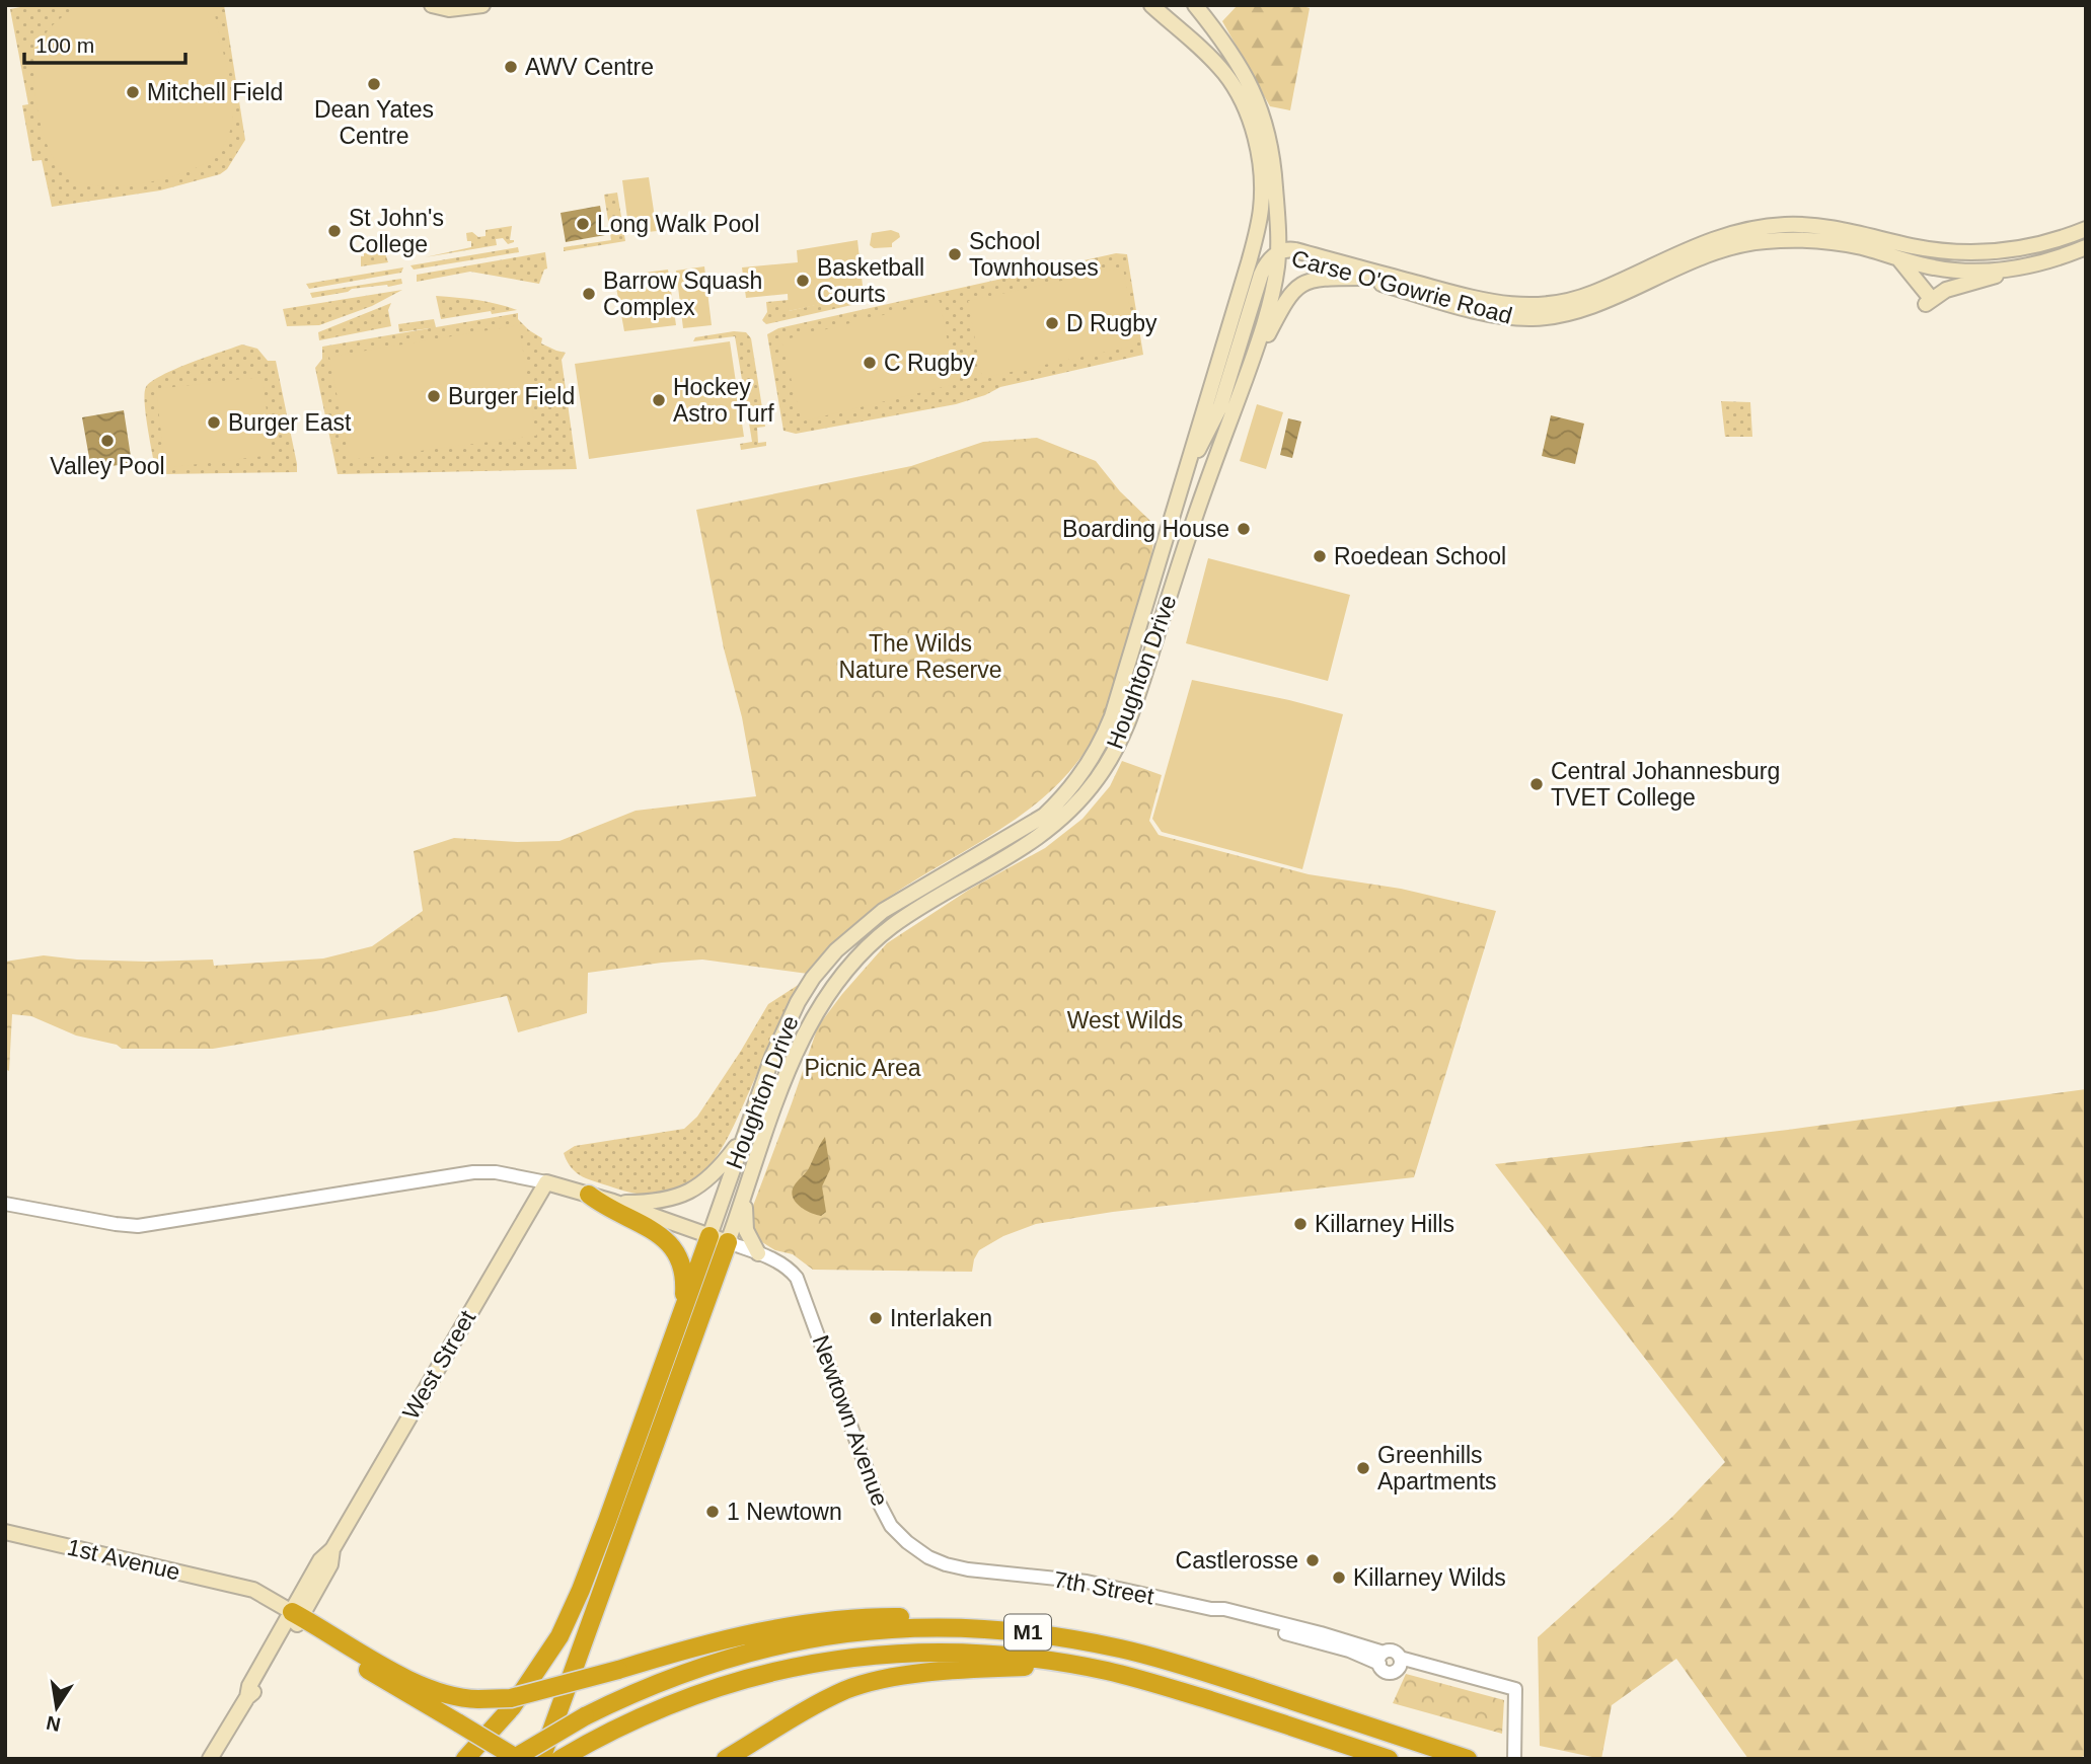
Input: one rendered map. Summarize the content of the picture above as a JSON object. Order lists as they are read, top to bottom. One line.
{"streets":{"highway":["M1"],"main road":["Carse O'Gowrie Road","Houghton Drive","West Street","1st Avenue"],"street":["Newtown Avenue","7th Street"]},"crossings":[["Carse O'Gowrie Road","Houghton Drive"],["Houghton Drive","Newtown Avenue"],["West Street","1st Avenue"],["Newtown Avenue","7th Street"]],"parks":["The Wilds Nature Reserve","West Wilds","Picnic Area"],"places":["AWV Centre","Dean Yates Centre","Mitchell Field","Long Walk Pool","St John's College","School Townhouses","Basketball Courts","Barrow Squash Complex","D Rugby","C Rugby","Burger Field","Hockey Astro Turf","Burger East","Valley Pool","Boarding House","Roedean School","Central Johannesburg TVET College","Killarney Hills","Interlaken","Greenhills Apartments","1 Newtown","Castlerosse","Killarney Wilds"],"scale_bar":"100 m","north":"bottom"}
